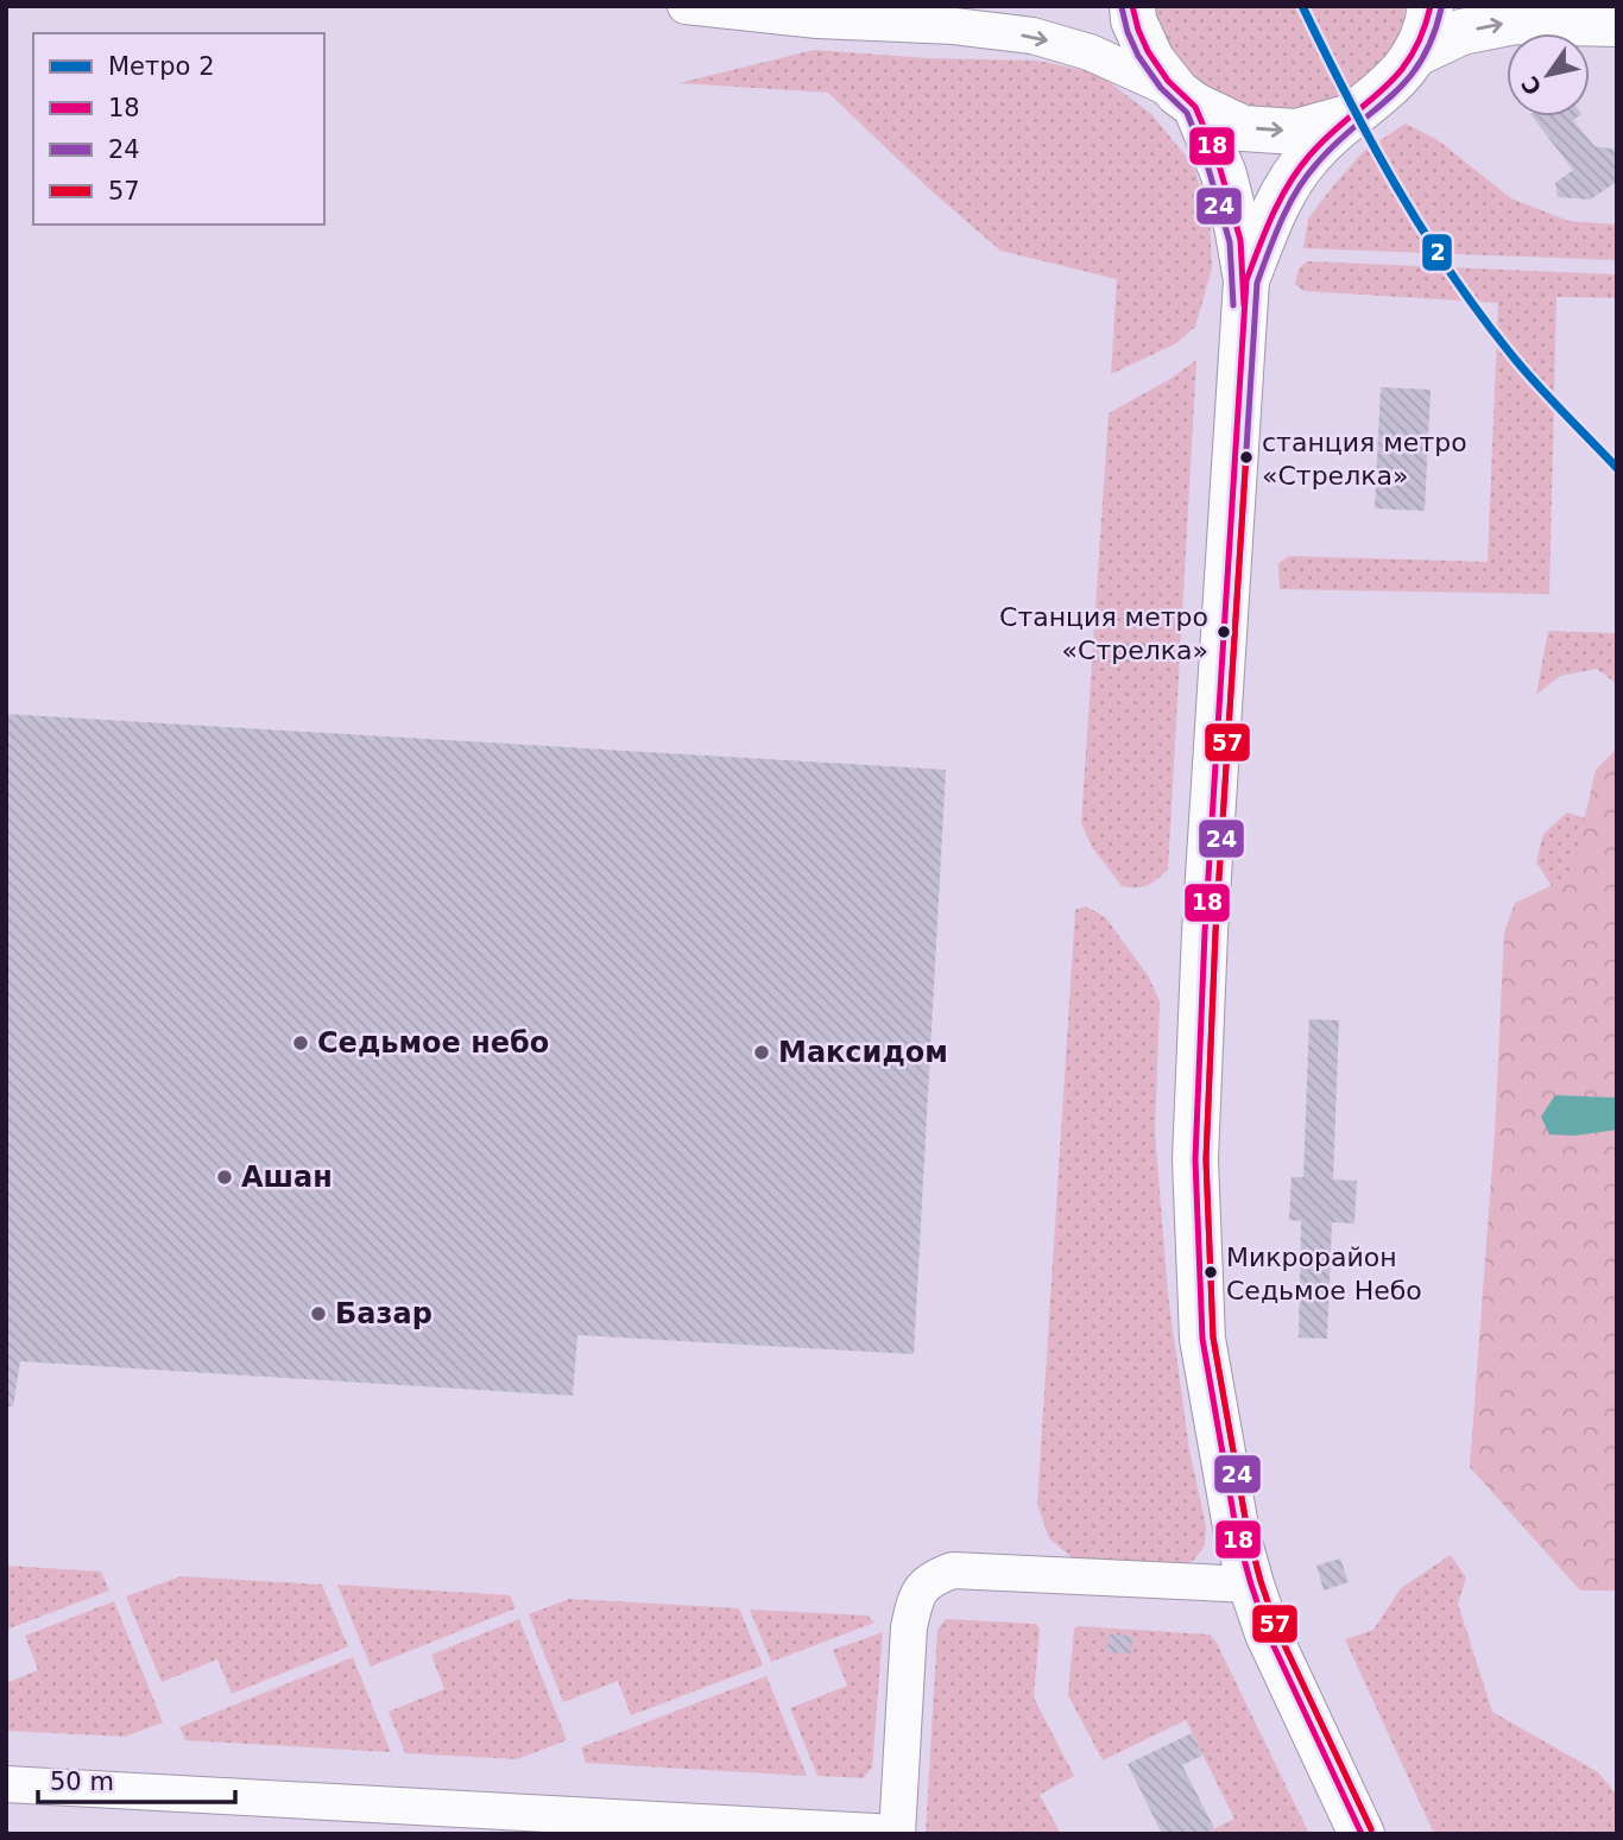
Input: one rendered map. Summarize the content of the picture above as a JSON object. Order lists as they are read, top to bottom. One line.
{"places":["станция метро «Стрелка»","Станция метро «Стрелка»","Седьмое небо","Максидом","Ашан","Микрорайон Седьмое Небо","Базар"],"lines":["metro line 2","transit line 18","transit line 24","transit line 57"],"legend":["Метро 2","18","24","57"],"scale_bar":"50 m","north":"bottom left"}
